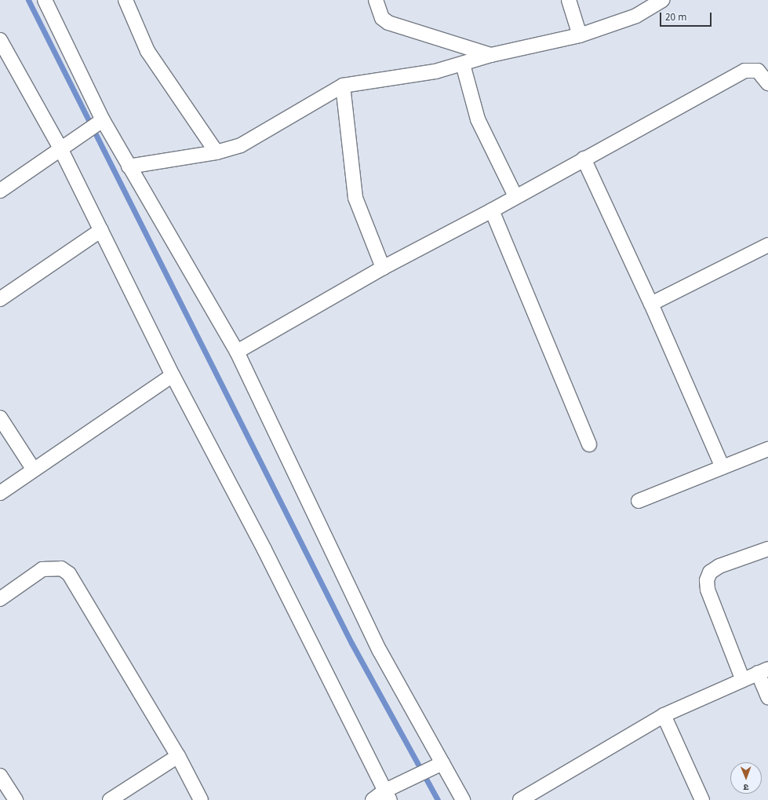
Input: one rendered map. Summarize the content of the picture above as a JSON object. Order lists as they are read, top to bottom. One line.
{"scale_bar":"20 m","north":"bottom"}
